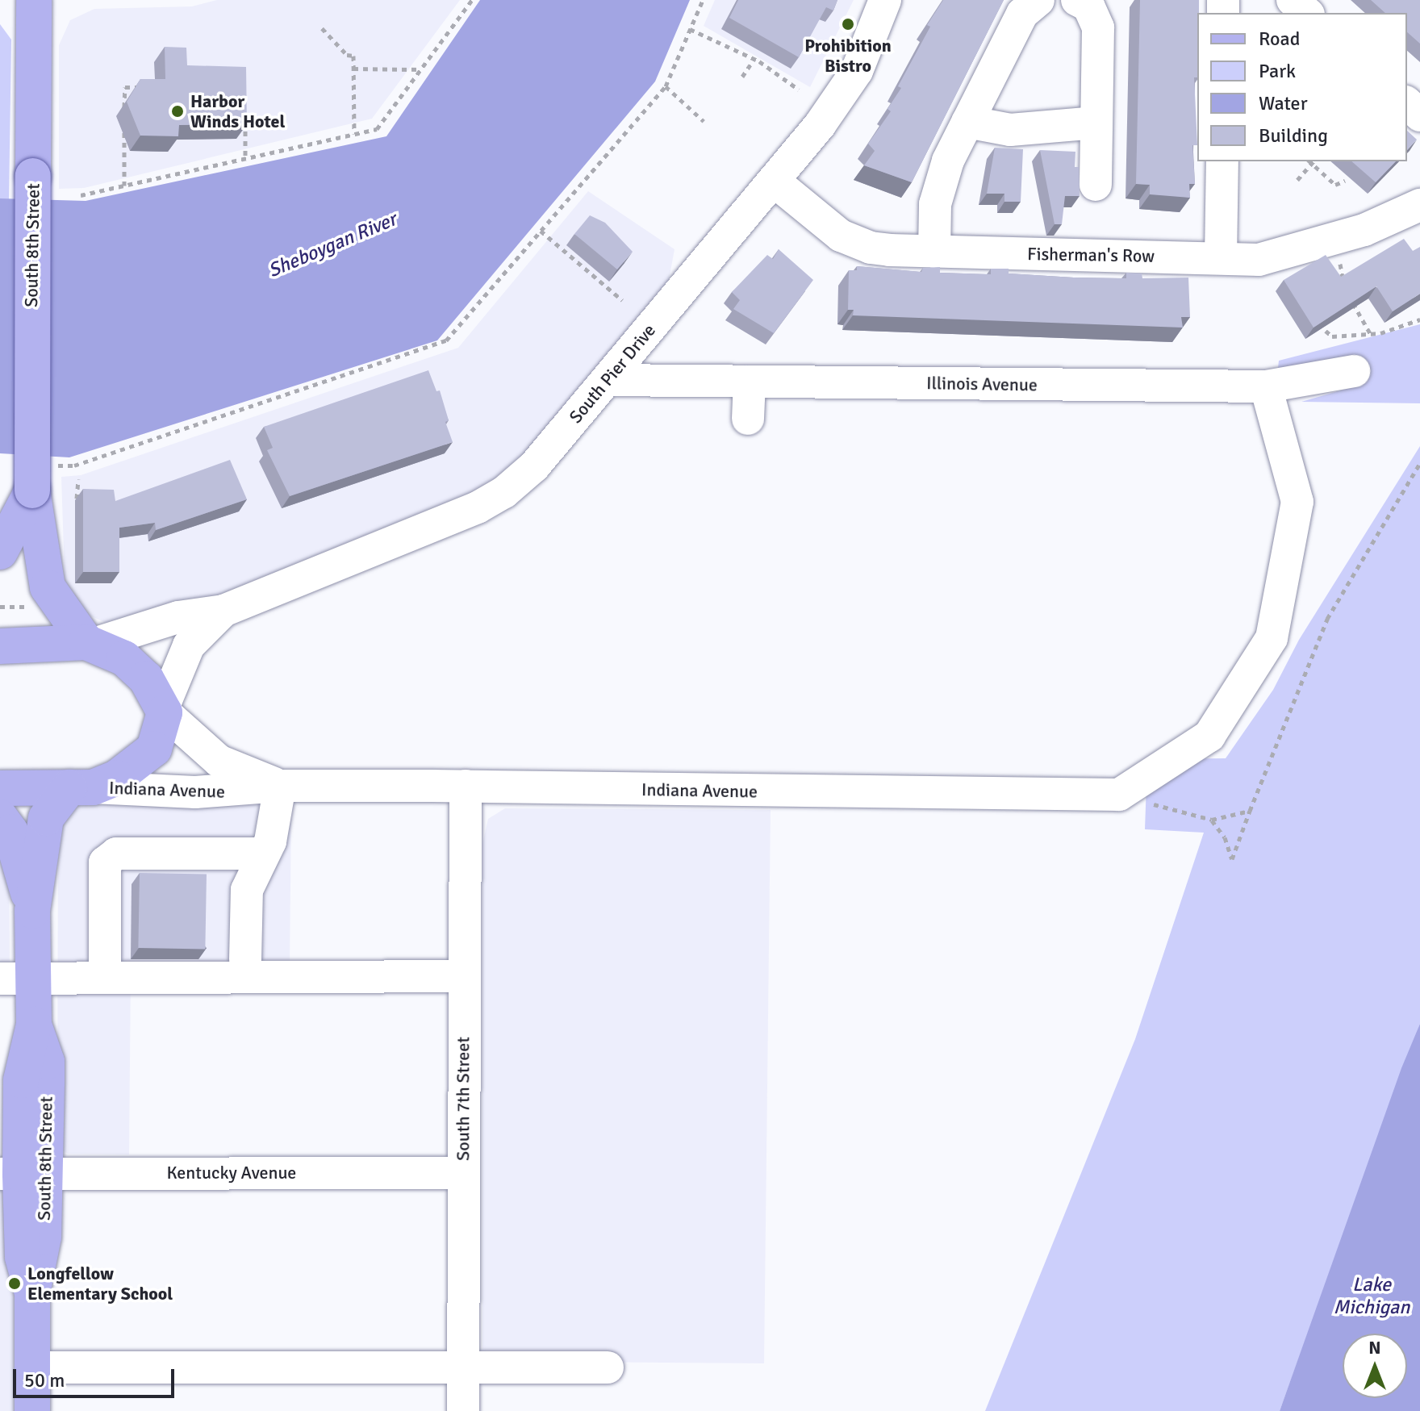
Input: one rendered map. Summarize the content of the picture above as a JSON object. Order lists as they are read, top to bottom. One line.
{"streets":{"main road":["South 8th Street"],"street":["Fisherman's Row","South Pier Drive","Illinois Avenue","Indiana Avenue","South 7th Street","Kentucky Avenue"]},"crossings":[["South 8th Street","South Pier Drive"],["South 8th Street","Indiana Avenue"],["South 8th Street","Kentucky Avenue"],["Fisherman's Row","South Pier Drive"],["South Pier Drive","Illinois Avenue"],["South Pier Drive","Indiana Avenue"],["Indiana Avenue","South 7th Street"],["South 7th Street","Kentucky Avenue"]],"water":["Sheboygan River","Lake Michigan"],"places":["Prohibition Bistro","Harbor Winds Hotel","Longfellow Elementary School"],"legend":["Road","Park","Water","Building"],"scale_bar":"50 m","north":"top"}
